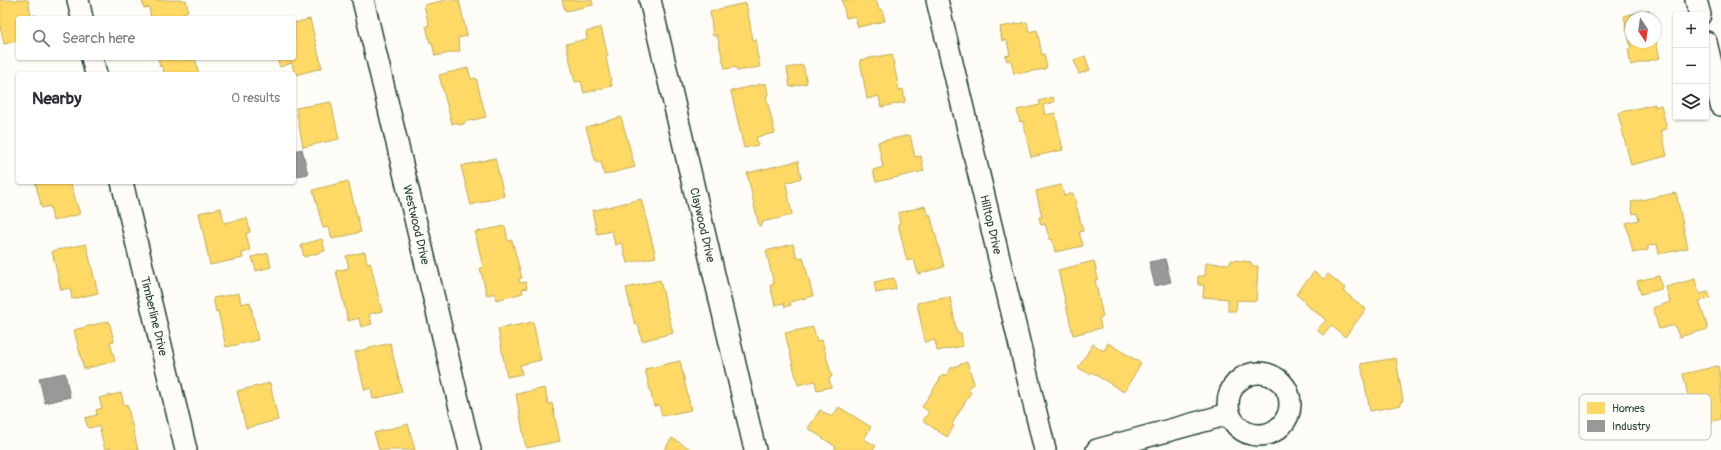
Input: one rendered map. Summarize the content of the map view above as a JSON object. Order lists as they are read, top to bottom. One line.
{"streets":{"street":["Westwood Drive","Claywood Drive","Hilltop Drive","Timberline Drive"]},"legend":["Homes","Industry"],"north":"bottom","page":{"map_buttons":["+","−"],"search":"Search here","heading":["Nearby","0 results"]}}
